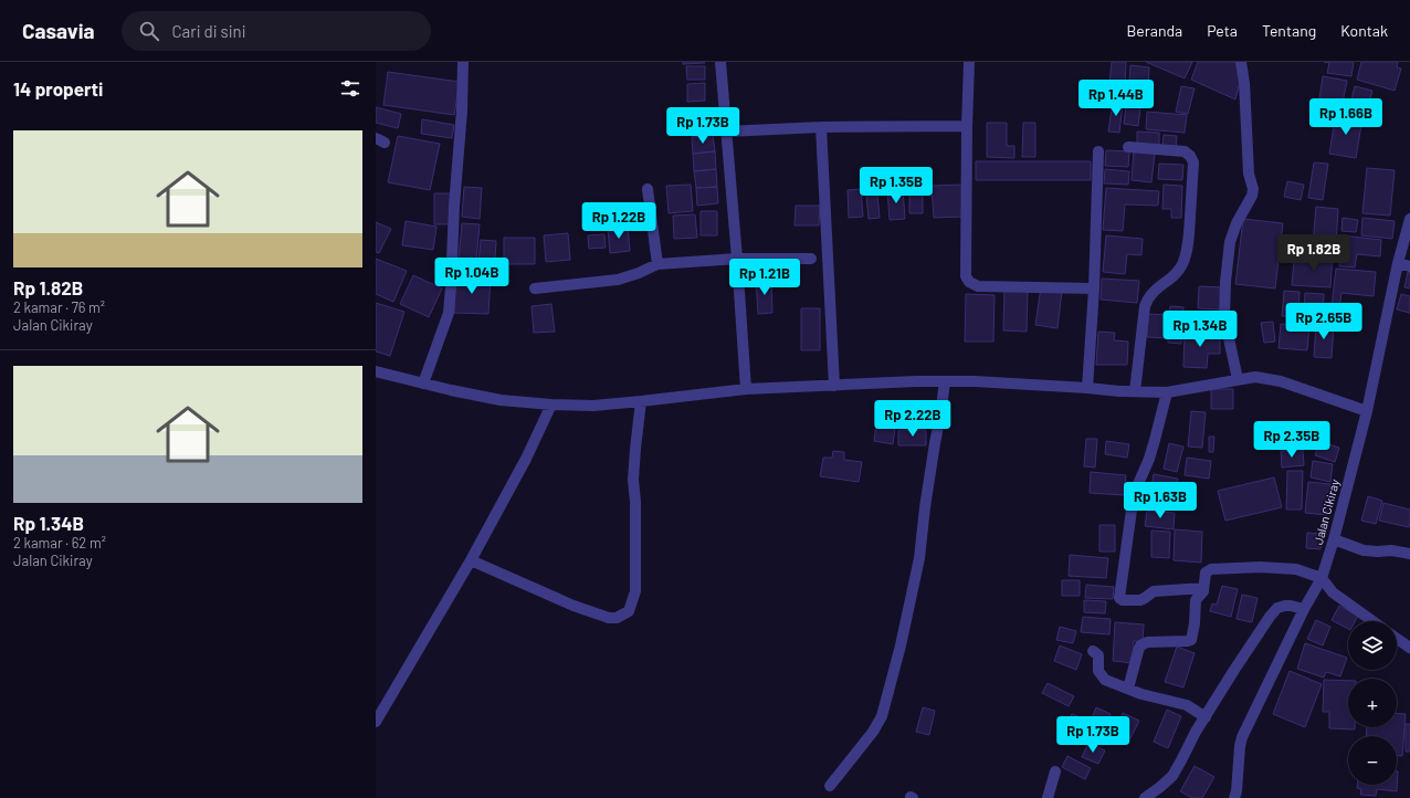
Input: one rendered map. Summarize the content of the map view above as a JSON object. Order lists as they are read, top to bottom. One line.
{"streets":{"street":["Jalan Cikiray"]},"page":{"header":"Casavia","search":"Cari di sini","nav":["Beranda","Peta","Tentang","Kontak"],"heading":"14 properti","price":["Rp 1.44B","Rp 1.66B","Rp 1.73B","Rp 1.35B","Rp 1.22B","Rp 1.82B","Rp 1.04B","Rp 1.21B","Rp 2.65B","Rp 1.34B","Rp 2.22B","Rp 2.35B","Rp 1.63B","Rp 1.73B"],"list":[{"name":"Rp 1.82B","note":"2 kamar · 76 m² · Jalan Cikiray"},{"name":"Rp 1.34B","note":"2 kamar · 62 m² · Jalan Cikiray"}],"map_buttons":["+","−"]}}
